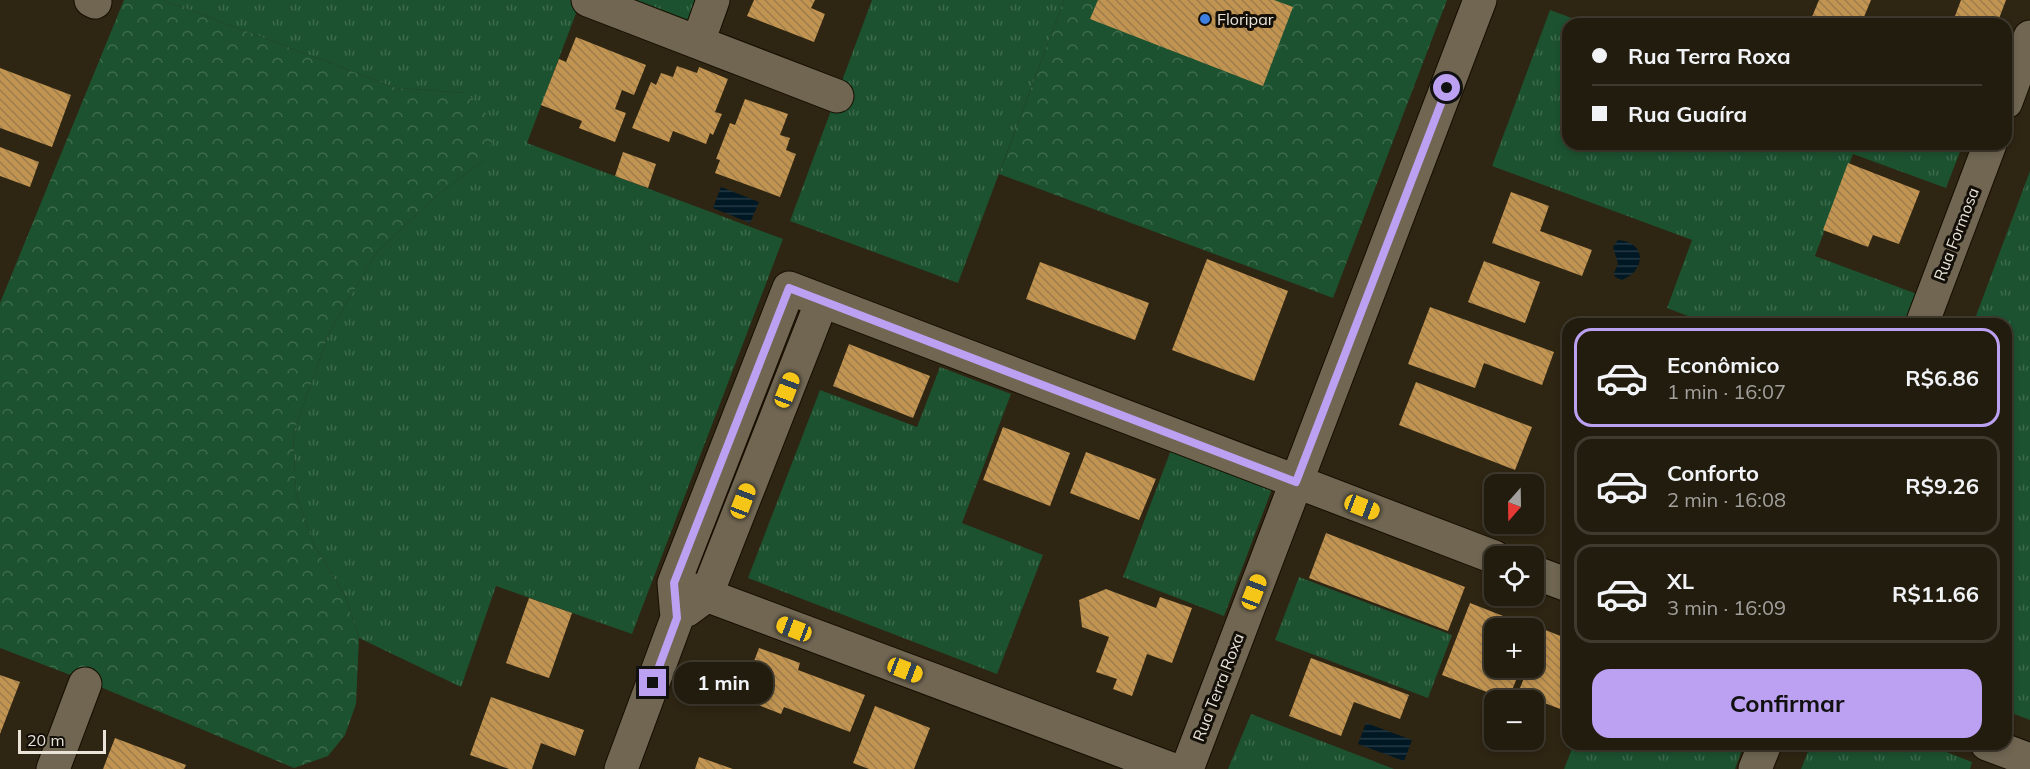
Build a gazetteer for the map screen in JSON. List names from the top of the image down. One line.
{"streets":{"street":["Rua Formosa","Rua Terra Roxa"]},"places":["Floripar"],"scale_bar":"20 m","north":"bottom","page":{"banner":["Rua Terra Roxa","Rua Guaíra"],"list":[{"name":"Econômico","note":"1 min · 16:07","value":"R$6.86"},{"name":"Conforto","note":"2 min · 16:08","value":"R$9.26"},{"name":"XL","note":"3 min · 16:09","value":"R$11.66"}],"map_buttons":["+","−"],"buttons":"Confirmar","bubble":"1 min","scale":"20 m"}}
